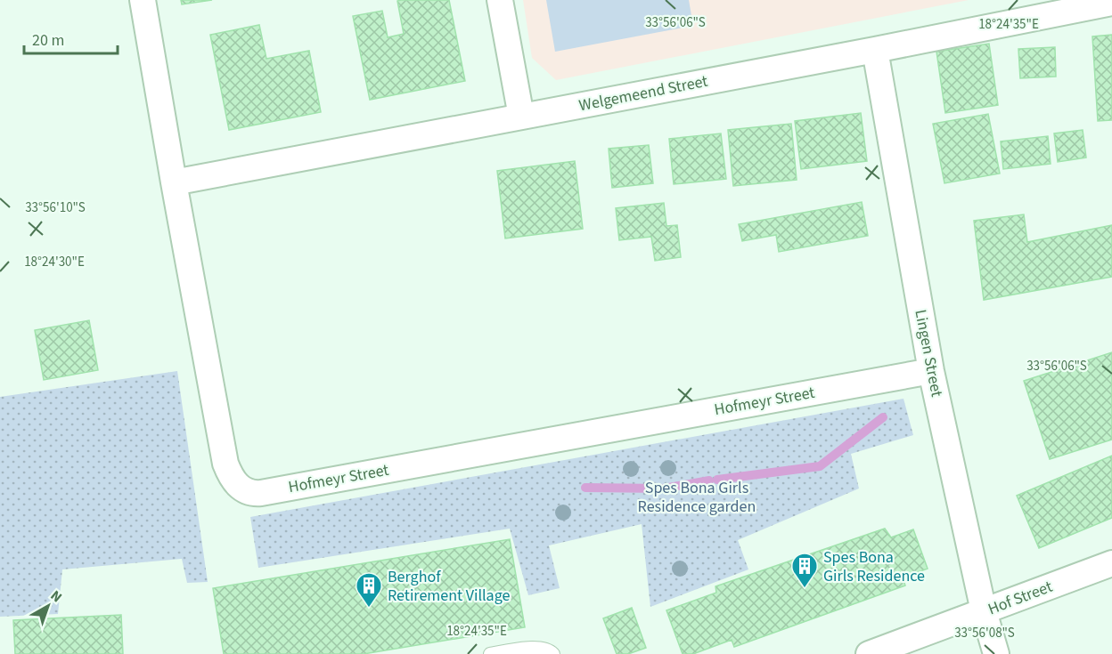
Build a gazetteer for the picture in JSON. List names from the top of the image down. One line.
{"streets":{"street":["Welgemeend Street","Lingen Street","Hofmeyr Street","Hof Street"]},"crossings":[["Welgemeend Street","Lingen Street"],["Welgemeend Street","Hofmeyr Street"],["Lingen Street","Hofmeyr Street"],["Lingen Street","Hof Street"]],"parks":["Spes Bona Girls Residence garden"],"places":{"building":["Spes Bona Girls Residence","Berghof Retirement Village"]},"scale_bar":"20 m","north":"top right","coordinates":["33°56'06\"S","18°24'35\"E","33°56'10\"S","18°24'30\"E","33°56'08\"S"]}
